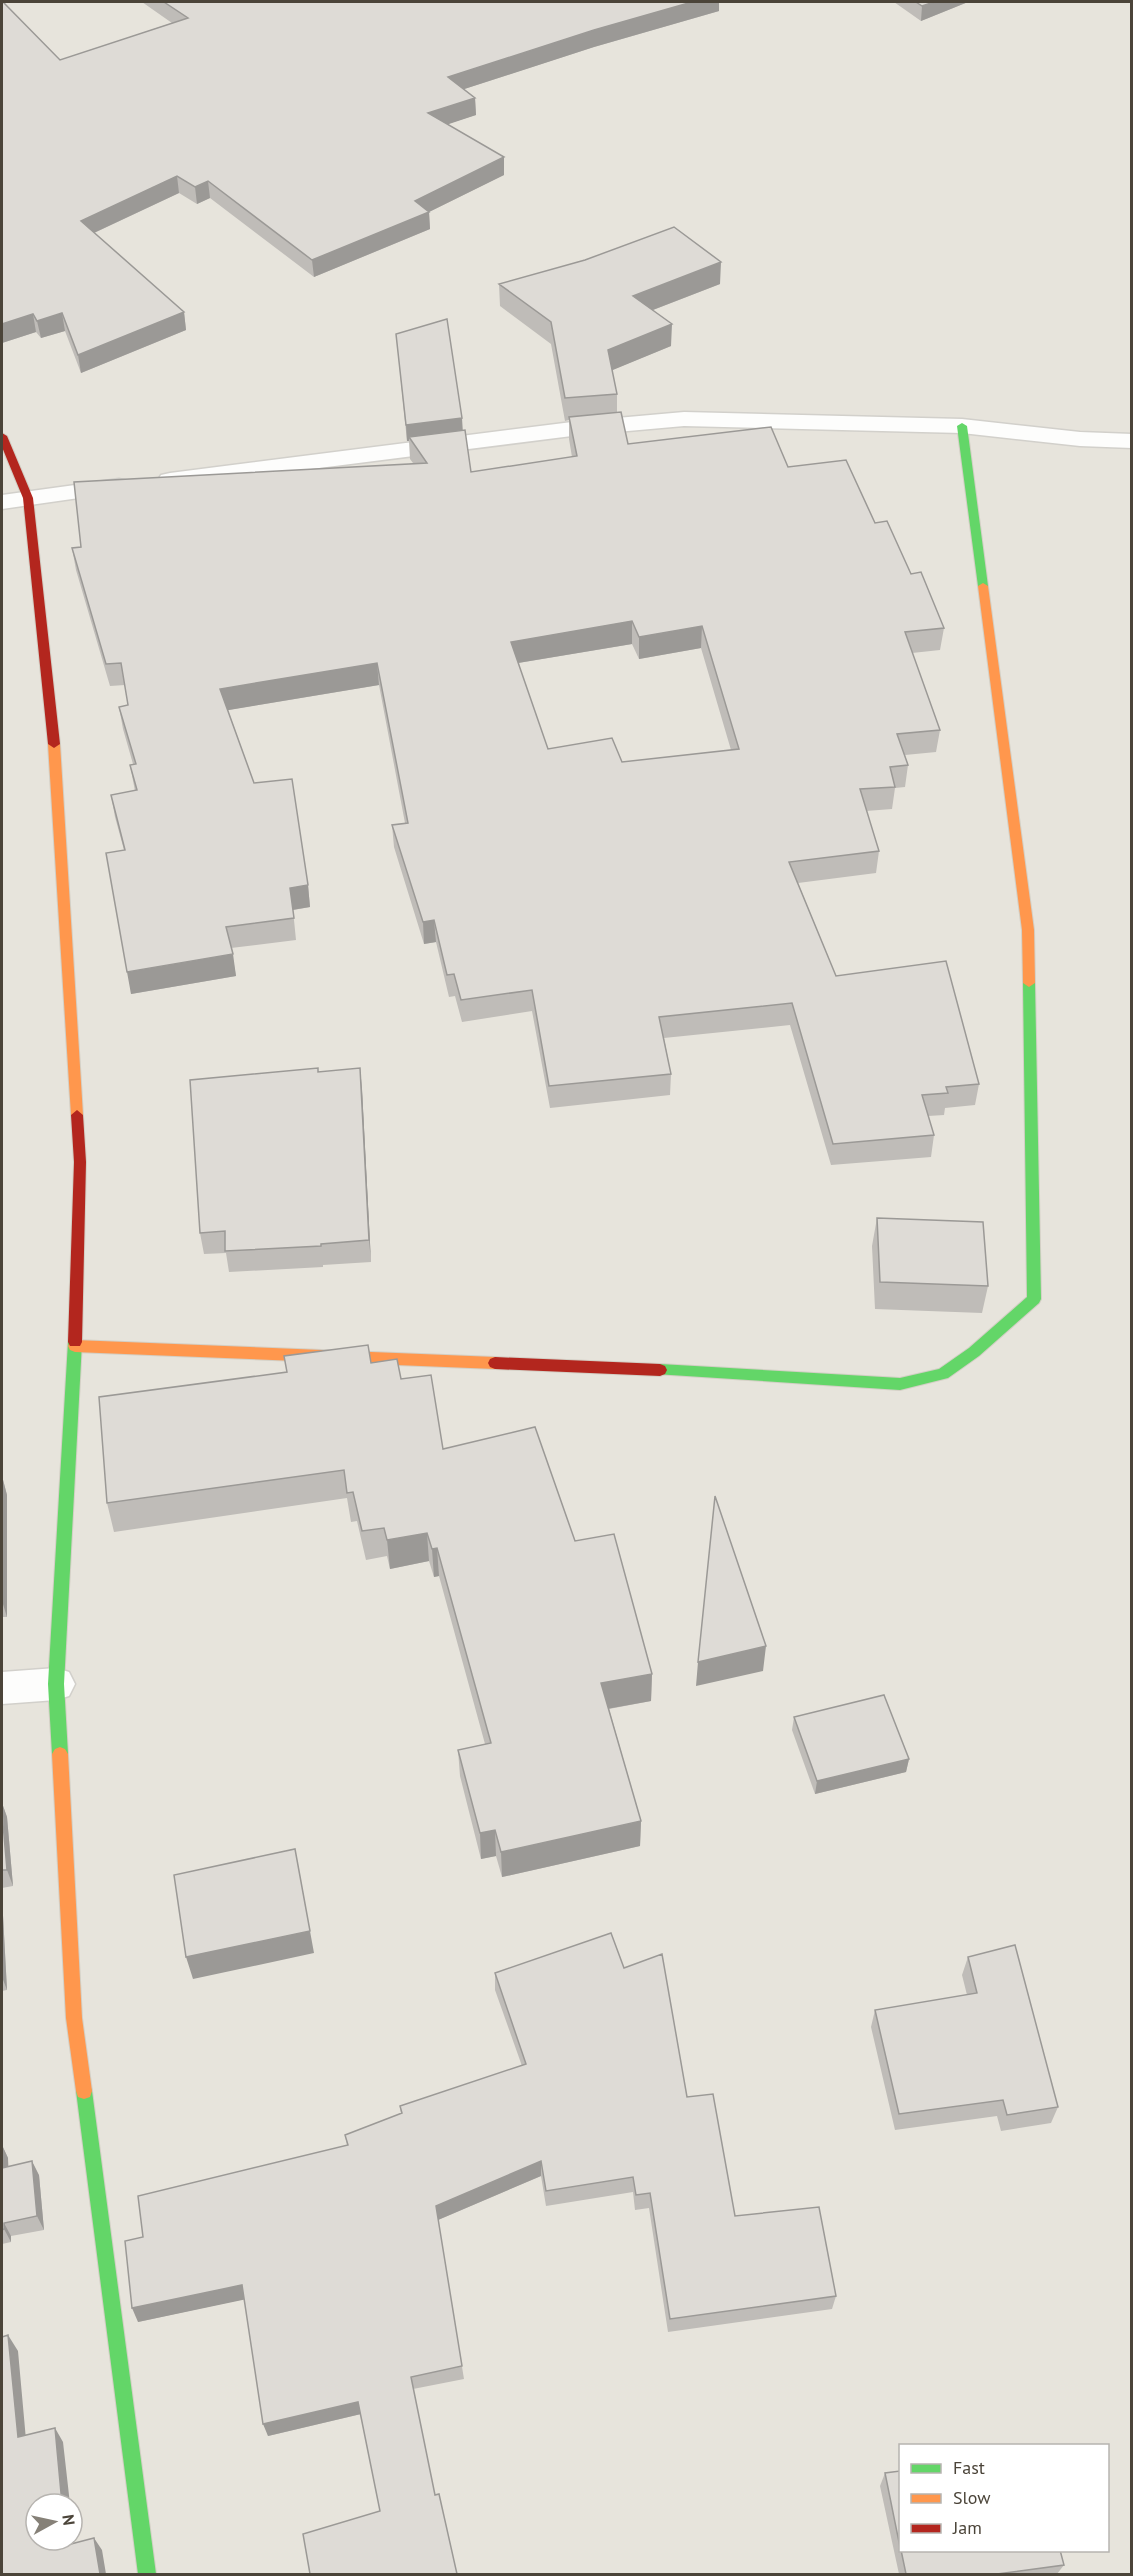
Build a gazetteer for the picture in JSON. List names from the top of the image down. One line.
{"legend":["Fast","Slow","Jam"],"north":"right"}
